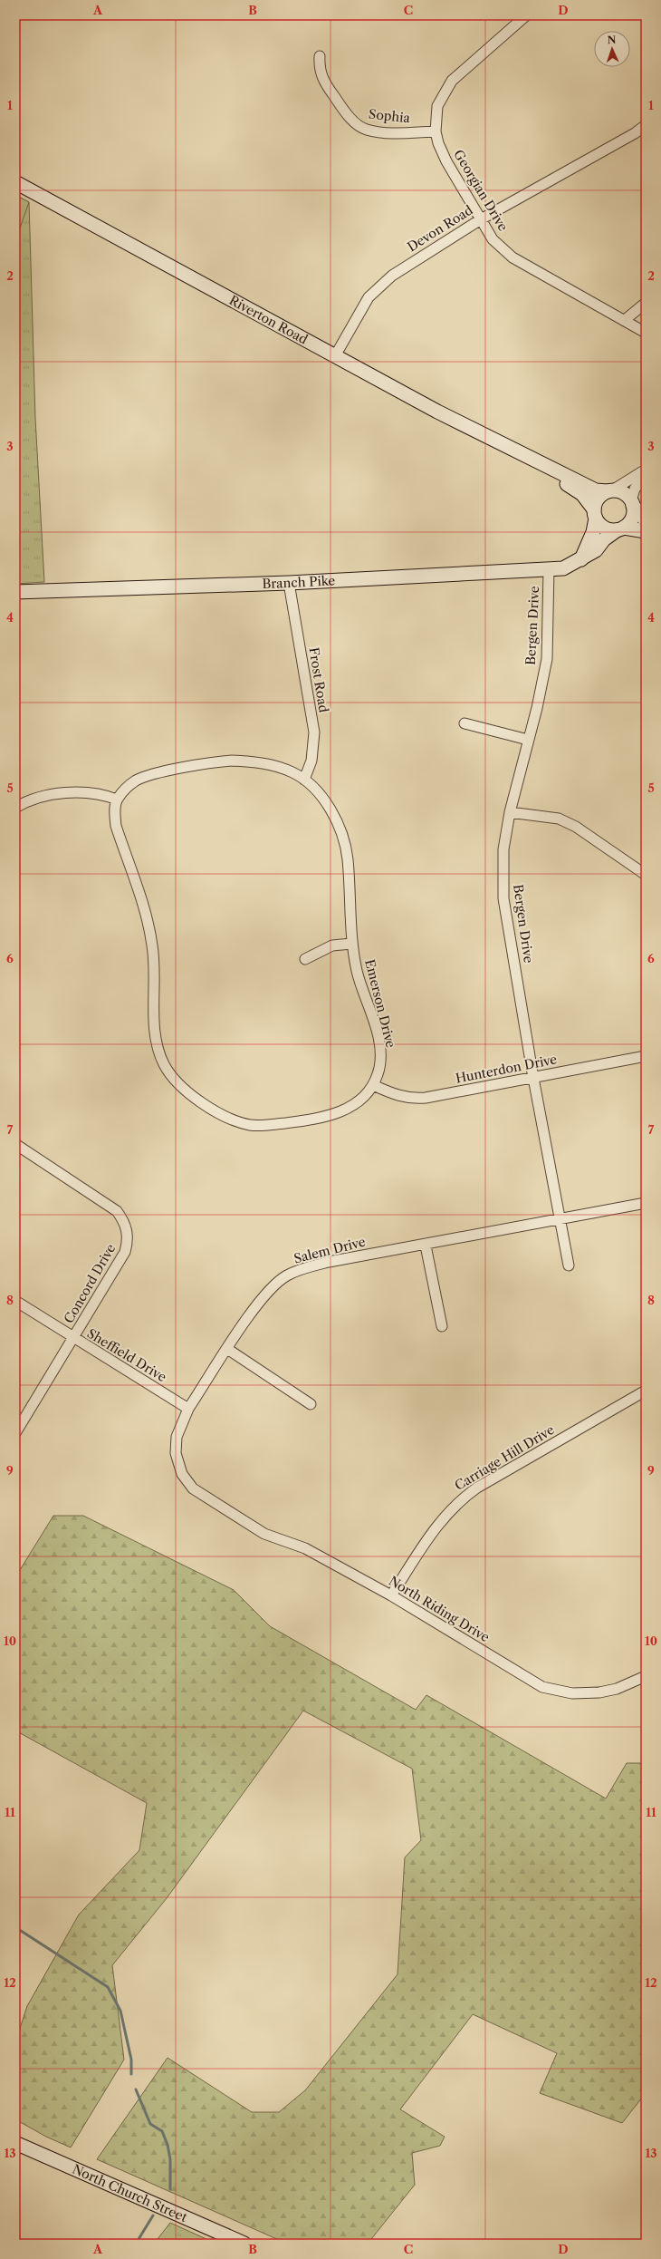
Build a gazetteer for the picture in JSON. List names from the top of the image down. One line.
{"streets":{"main road":["Riverton Road","Branch Pike","North Church Street"],"street":["Sophia","Georgian Drive","Devon Road","Bergen Drive","Frost Road","Emerson Drive","Hunterdon Drive","Salem Drive","Concord Drive","Sheffield Drive","Carriage Hill Drive","North Riding Drive"]},"crossings":[["Sophia","Georgian Drive"],["Georgian Drive","Devon Road"],["Devon Road","Riverton Road"],["Riverton Road","Branch Pike"],["Branch Pike","Bergen Drive"],["Branch Pike","Frost Road"],["Bergen Drive","Hunterdon Drive"],["Bergen Drive","Salem Drive"],["Frost Road","Emerson Drive"],["Emerson Drive","Hunterdon Drive"],["Salem Drive","Sheffield Drive"],["Salem Drive","North Riding Drive"],["Concord Drive","Sheffield Drive"],["Carriage Hill Drive","North Riding Drive"]],"north":"top","grid":{"columns":["A","B","C","D"],"rows":["1","2","3","4","5","6","7","8","9","10","11","12","13"]}}
